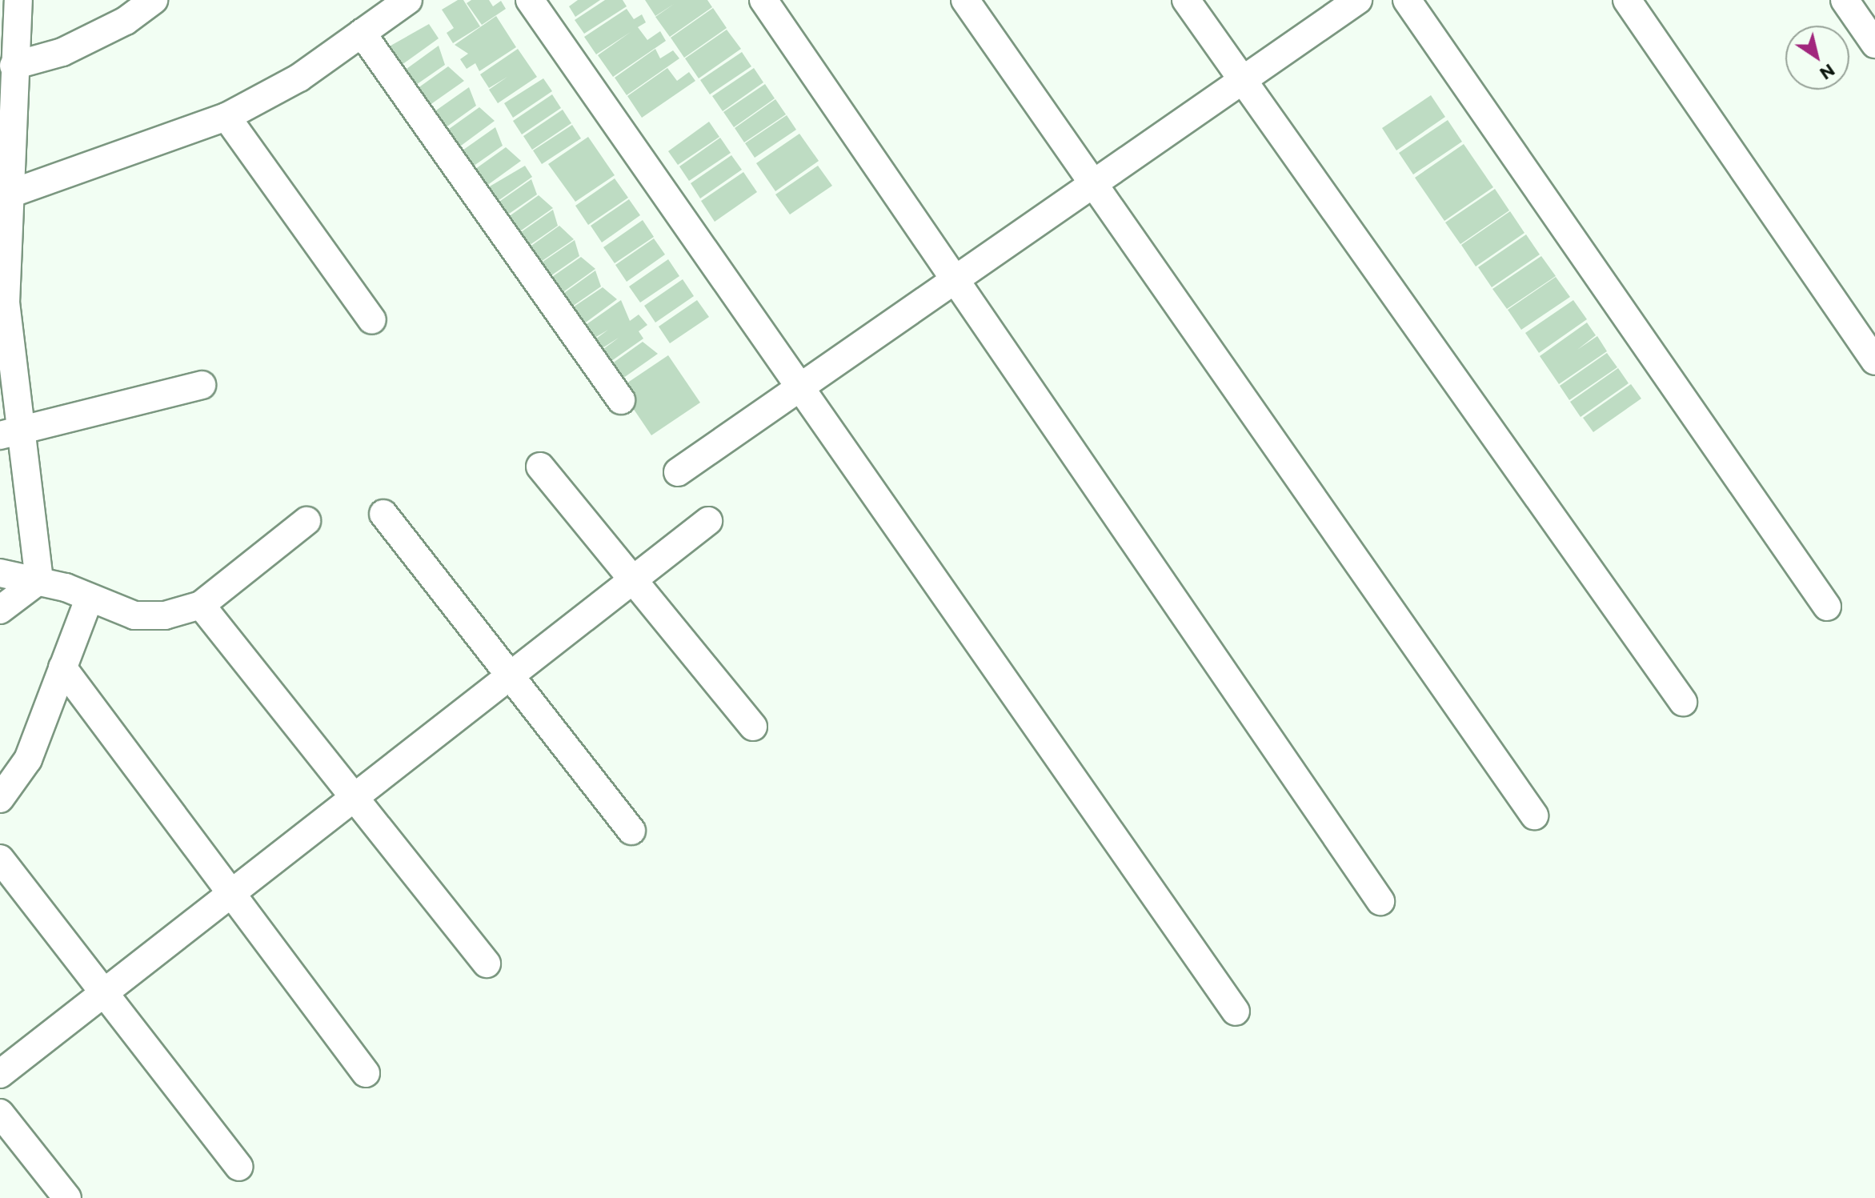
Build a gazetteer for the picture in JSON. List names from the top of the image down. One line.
{"north":"bottom right"}
